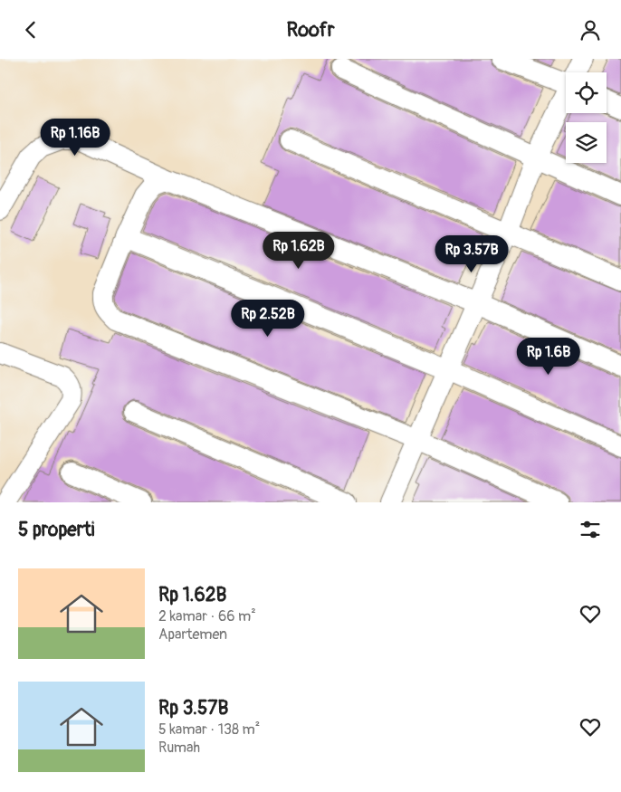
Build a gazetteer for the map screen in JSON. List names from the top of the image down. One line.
{"page":{"header":"Roofr","price":["Rp 1.16B","Rp 1.62B","Rp 3.57B","Rp 2.52B","Rp 1.6B"],"heading":"5 properti","list":[{"name":"Rp 1.62B","note":"2 kamar · 66 m² · Apartemen"},{"name":"Rp 3.57B","note":"5 kamar · 138 m² · Rumah"}]}}
